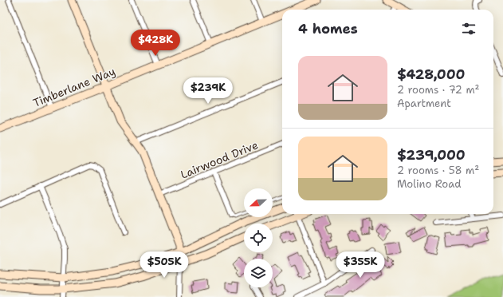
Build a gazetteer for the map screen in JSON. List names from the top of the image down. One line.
{"streets":{"street":["Timberlane Way","Lairwood Drive"]},"north":"left","page":{"heading":"4 homes","price":["$428K","$239K","$505K","$355K"],"list":[{"name":"$428,000","note":"2 rooms · 72 m² · Apartment"},{"name":"$239,000","note":"2 rooms · 58 m² · Molino Road"}]}}
